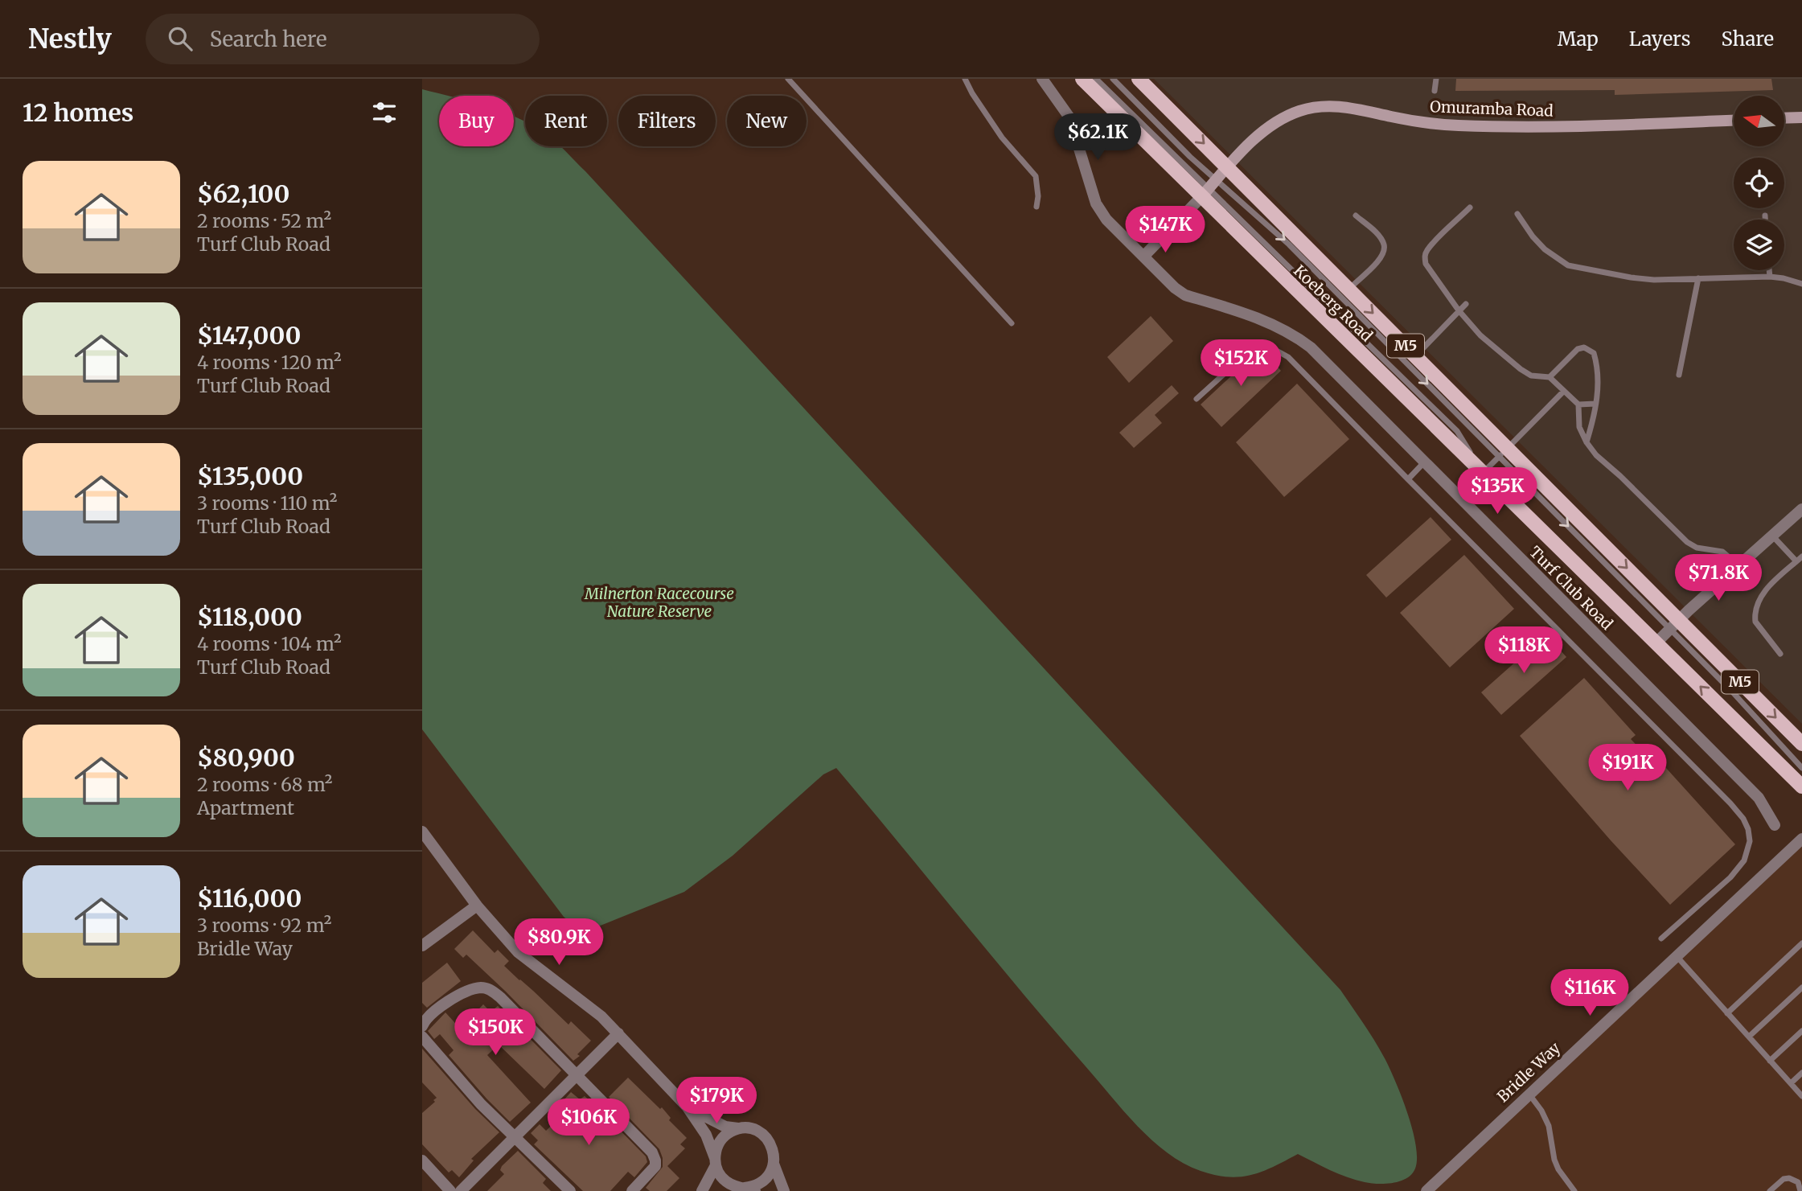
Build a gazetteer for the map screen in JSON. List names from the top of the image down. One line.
{"streets":{"main road":["Omuramba Road","Koeberg Road","M5"],"street":["Turf Club Road","Bridle Way"]},"crossings":[["Omuramba Road","Koeberg Road"]],"parks":["Milnerton Racecourse Nature Reserve"],"north":"left","page":{"header":"Nestly","search":"Search here","nav":["Map","Layers","Share"],"heading":"12 homes","chip":["Buy","Rent","Filters","New"],"price":["$62.1K","$147K","$152K","$135K","$71.8K","$118K","$191K","$80.9K","$116K","$150K","$179K","$106K"],"list":[{"name":"$62,100","note":"2 rooms · 52 m² · Turf Club Road"},{"name":"$147,000","note":"4 rooms · 120 m² · Turf Club Road"},{"name":"$135,000","note":"3 rooms · 110 m² · Turf Club Road"},{"name":"$118,000","note":"4 rooms · 104 m² · Turf Club Road"},{"name":"$80,900","note":"2 rooms · 68 m² · Apartment"},{"name":"$116,000","note":"3 rooms · 92 m² · Bridle Way"}]}}
